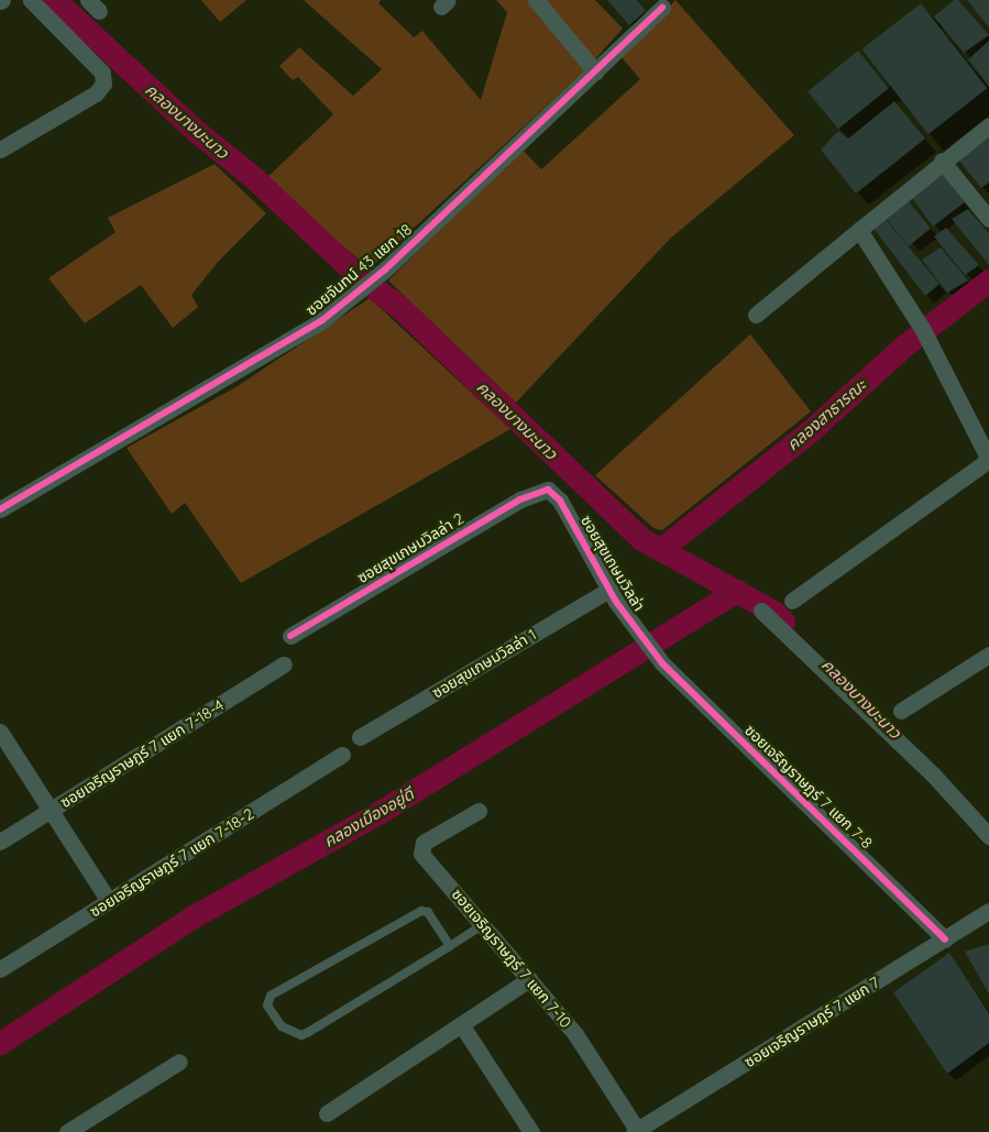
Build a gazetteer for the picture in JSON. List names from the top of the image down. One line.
{"streets":{"street":["ซอยจันทน์ 43 แยก 18","ซอยสุขเกษมวิลล่า 2","ซอยสุขเกษมวิลล่า","ซอยสุขเกษมวิลล่า 1","ซอยเจริญราษฎร์ 7 แยก 7-18-4","ซอยเจริญราษฎร์ 7 แยก 7-8","ซอยเจริญราษฎร์ 7 แยก 7-18-2","ซอยเจริญราษฎร์ 7 แยก 7-10","ซอยเจริญราษฎร์ 7 แยก 7"]},"crossings":[["ซอยสุขเกษมวิลล่า 2","ซอยสุขเกษมวิลล่า"],["ซอยสุขเกษมวิลล่า","ซอยสุขเกษมวิลล่า 1"],["ซอยสุขเกษมวิลล่า","ซอยเจริญราษฎร์ 7 แยก 7-8"],["ซอยเจริญราษฎร์ 7 แยก 7-8","ซอยเจริญราษฎร์ 7 แยก 7"],["ซอยเจริญราษฎร์ 7 แยก 7-10","ซอยเจริญราษฎร์ 7 แยก 7"]],"water":["คลองบางมะนาว","คลองสาธารณะ","คลองเมืองอยู่ดี"]}
